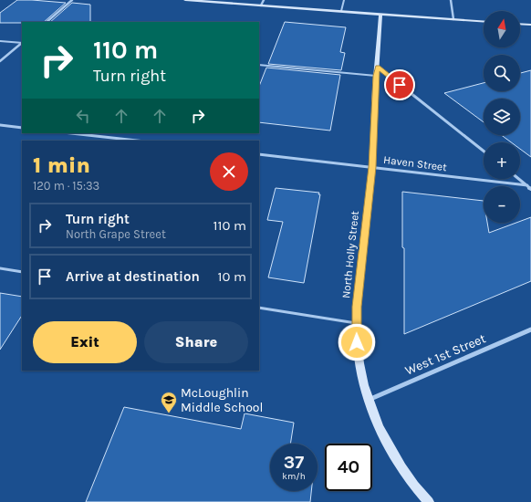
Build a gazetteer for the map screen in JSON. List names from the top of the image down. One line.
{"streets":{"street":["Haven Street","North Holly Street","West 1st Street"]},"crossings":[["Haven Street","North Holly Street"],["North Holly Street","West 1st Street"]],"places":{"school or university":["McLoughlin Middle School"]},"north":"top","page":{"map_buttons":["+","−"],"turn":["110 m","Turn right"],"heading":["1 min","120 m · 15:33"],"list":[{"name":"Turn right","note":"North Grape Street","value":"110 m"},{"name":"Arrive at destination","value":"10 m"}],"buttons":["Exit","Share"],"speed":"37 km/h","limit":"40"}}
